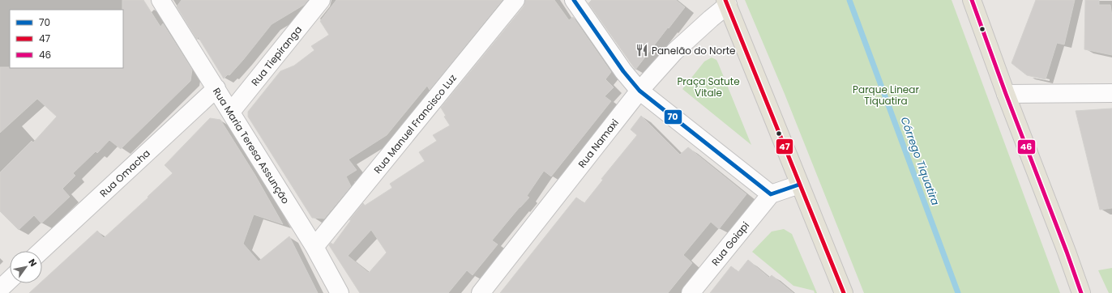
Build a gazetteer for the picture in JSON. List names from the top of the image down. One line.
{"streets":{"street":["Rua Tiepiranga","Rua Manuel Francisco Luz","Rua Namaxi","Rua Maria Teresa Assunção","Rua Omacha","Rua Goiapi"]},"crossings":[["Rua Tiepiranga","Rua Maria Teresa Assunção"],["Rua Manuel Francisco Luz","Rua Maria Teresa Assunção"],["Rua Maria Teresa Assunção","Rua Omacha"]],"water":["Córrego Tiquatira"],"parks":["Praça Satute Vitale","Parque Linear Tiquatira"],"places":{"restaurant":["Panelão do Norte"]},"lines":["transit line 70","transit line 47","transit line 46"],"legend":["70","47","46"],"north":"top right"}
